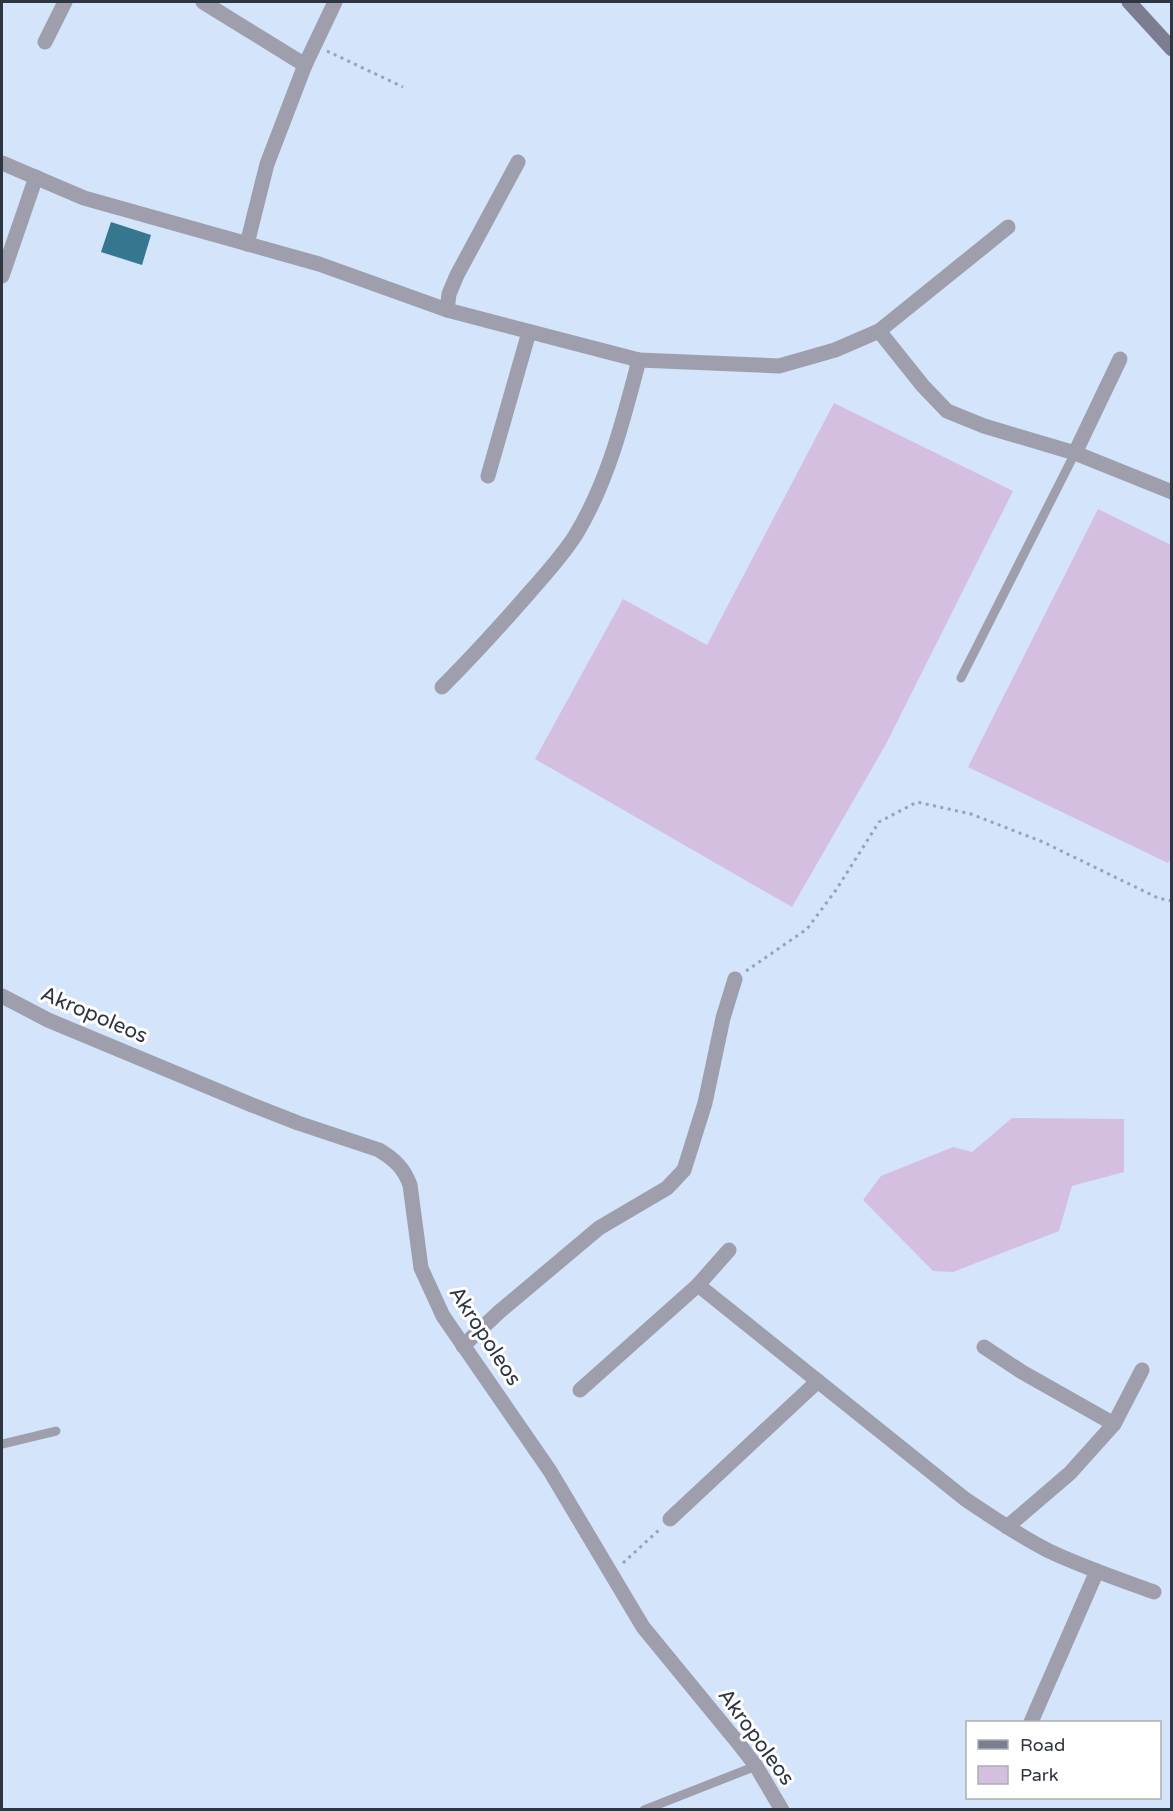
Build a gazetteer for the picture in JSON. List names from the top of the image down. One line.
{"streets":{"street":["Akropoleos"]},"legend":["Road","Park"]}
